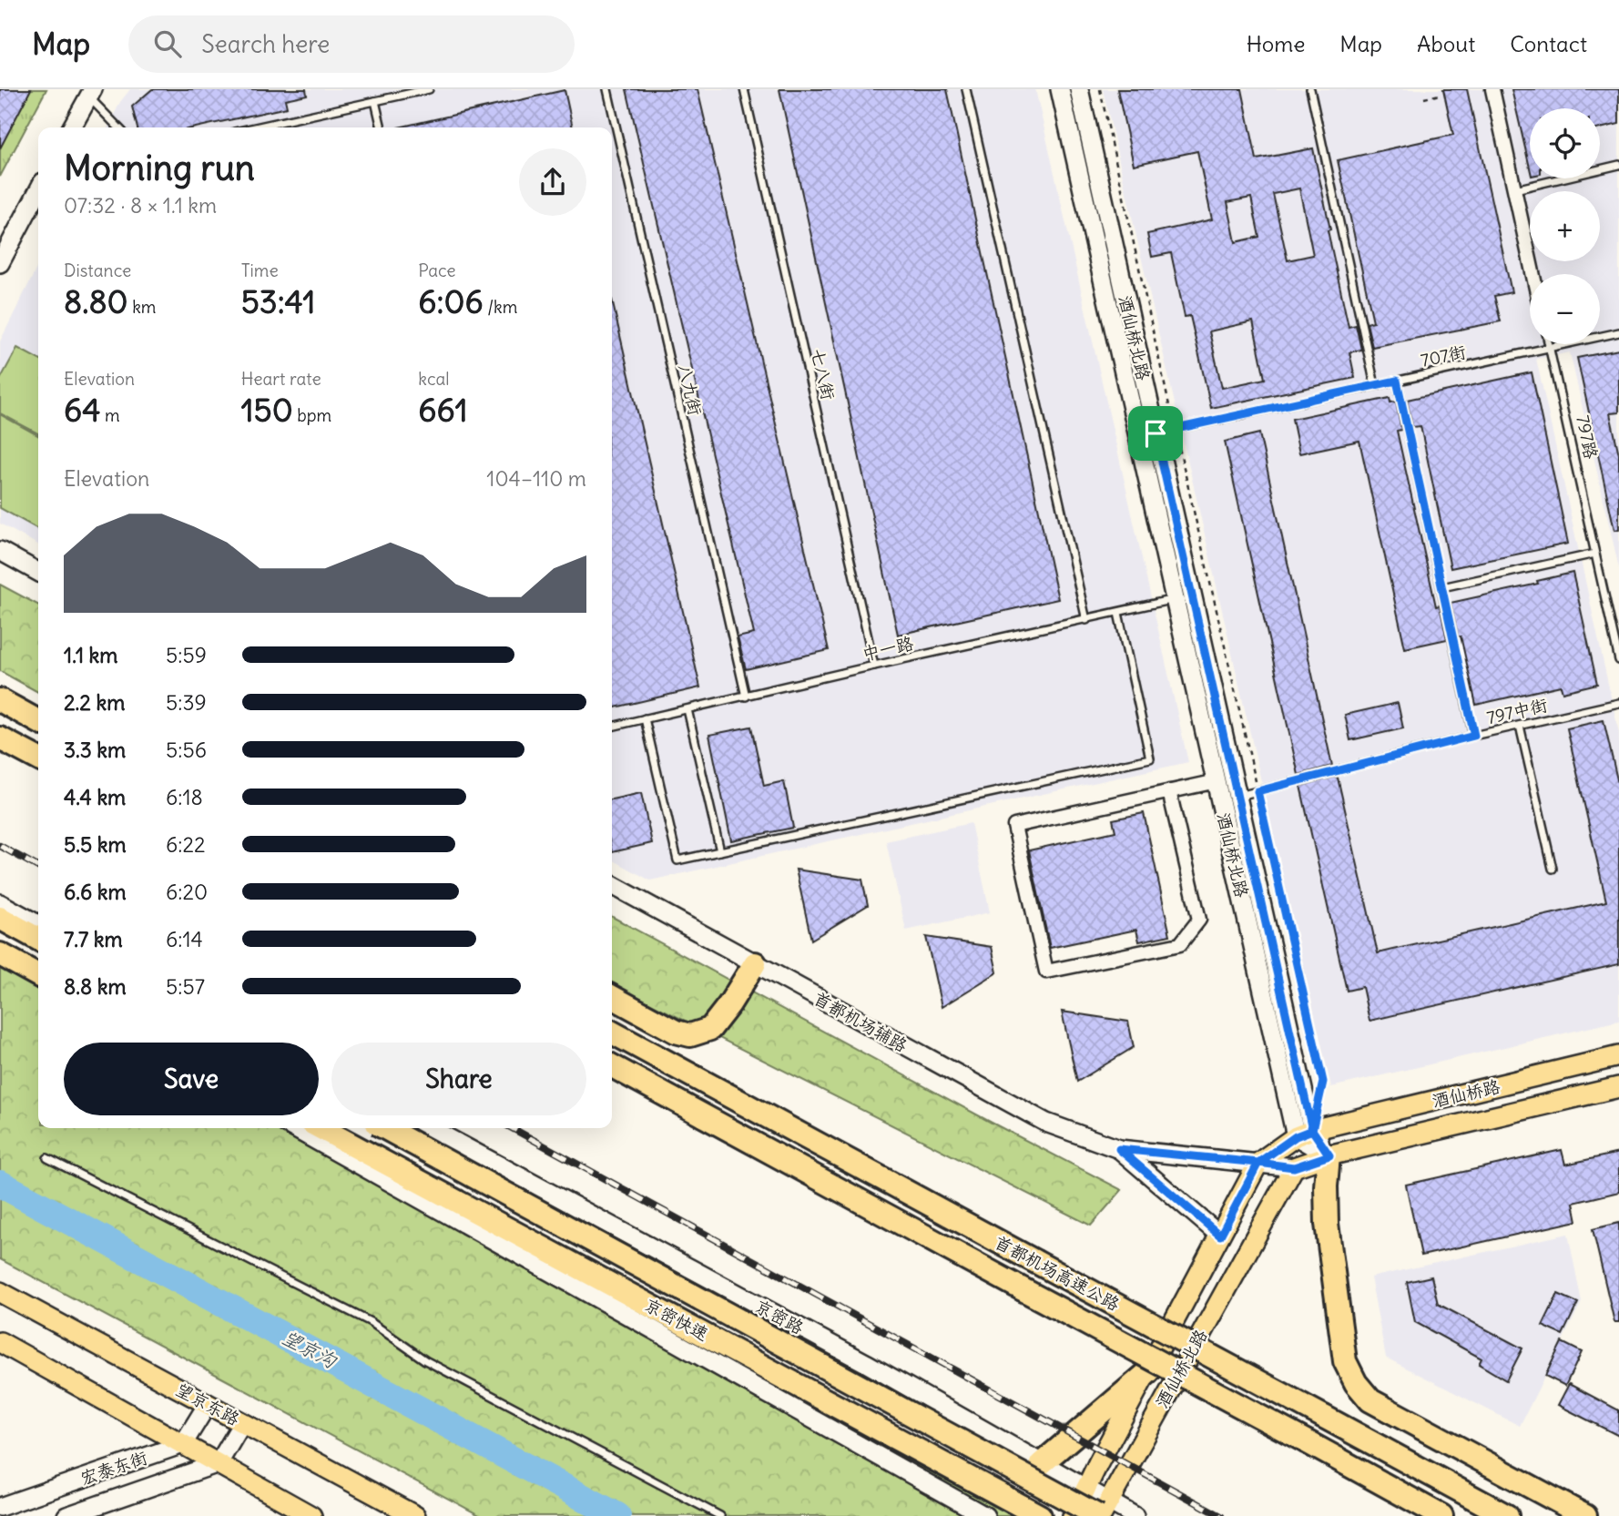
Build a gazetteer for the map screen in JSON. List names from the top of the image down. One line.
{"streets":{"highway":["首都机场高速公路","京密快速"],"main road":["酒仙桥北路","首都机场辅路","酒仙桥路","京密路","望京东路","宏泰东街"],"lane":["707街","七八街","八九街","797路","中一路","797中街"]},"crossings":[["酒仙桥北路","707街"],["酒仙桥北路","中一路"],["酒仙桥北路","797中街"],["酒仙桥北路","酒仙桥路"],["酒仙桥北路","京密路"],["酒仙桥北路","京密快速"],["707街","797路"],["七八街","中一路"],["八九街","中一路"],["京密路","京密快速"]],"water":["望京沟"],"page":{"header":"Map","search":"Search here","nav":["Home","Map","About","Contact"],"map_buttons":["+","−"],"heading":["Morning run","07:32 · 8 × 1.1 km"],"stats":[["Distance","8.80 km"],["Time","53:41"],["Pace","6:06 /km"],["Elevation","64 m"],["Heart rate","150 bpm"],["kcal","661"]],"chart":["Elevation","104–110 m"],"list":[{"name":"1.1 km","note":"5:59"},{"name":"2.2 km","note":"5:39"},{"name":"3.3 km","note":"5:56"},{"name":"4.4 km","note":"6:18"},{"name":"5.5 km","note":"6:22"},{"name":"6.6 km","note":"6:20"},{"name":"7.7 km","note":"6:14"},{"name":"8.8 km","note":"5:57"}],"buttons":["Save","Share"]}}
